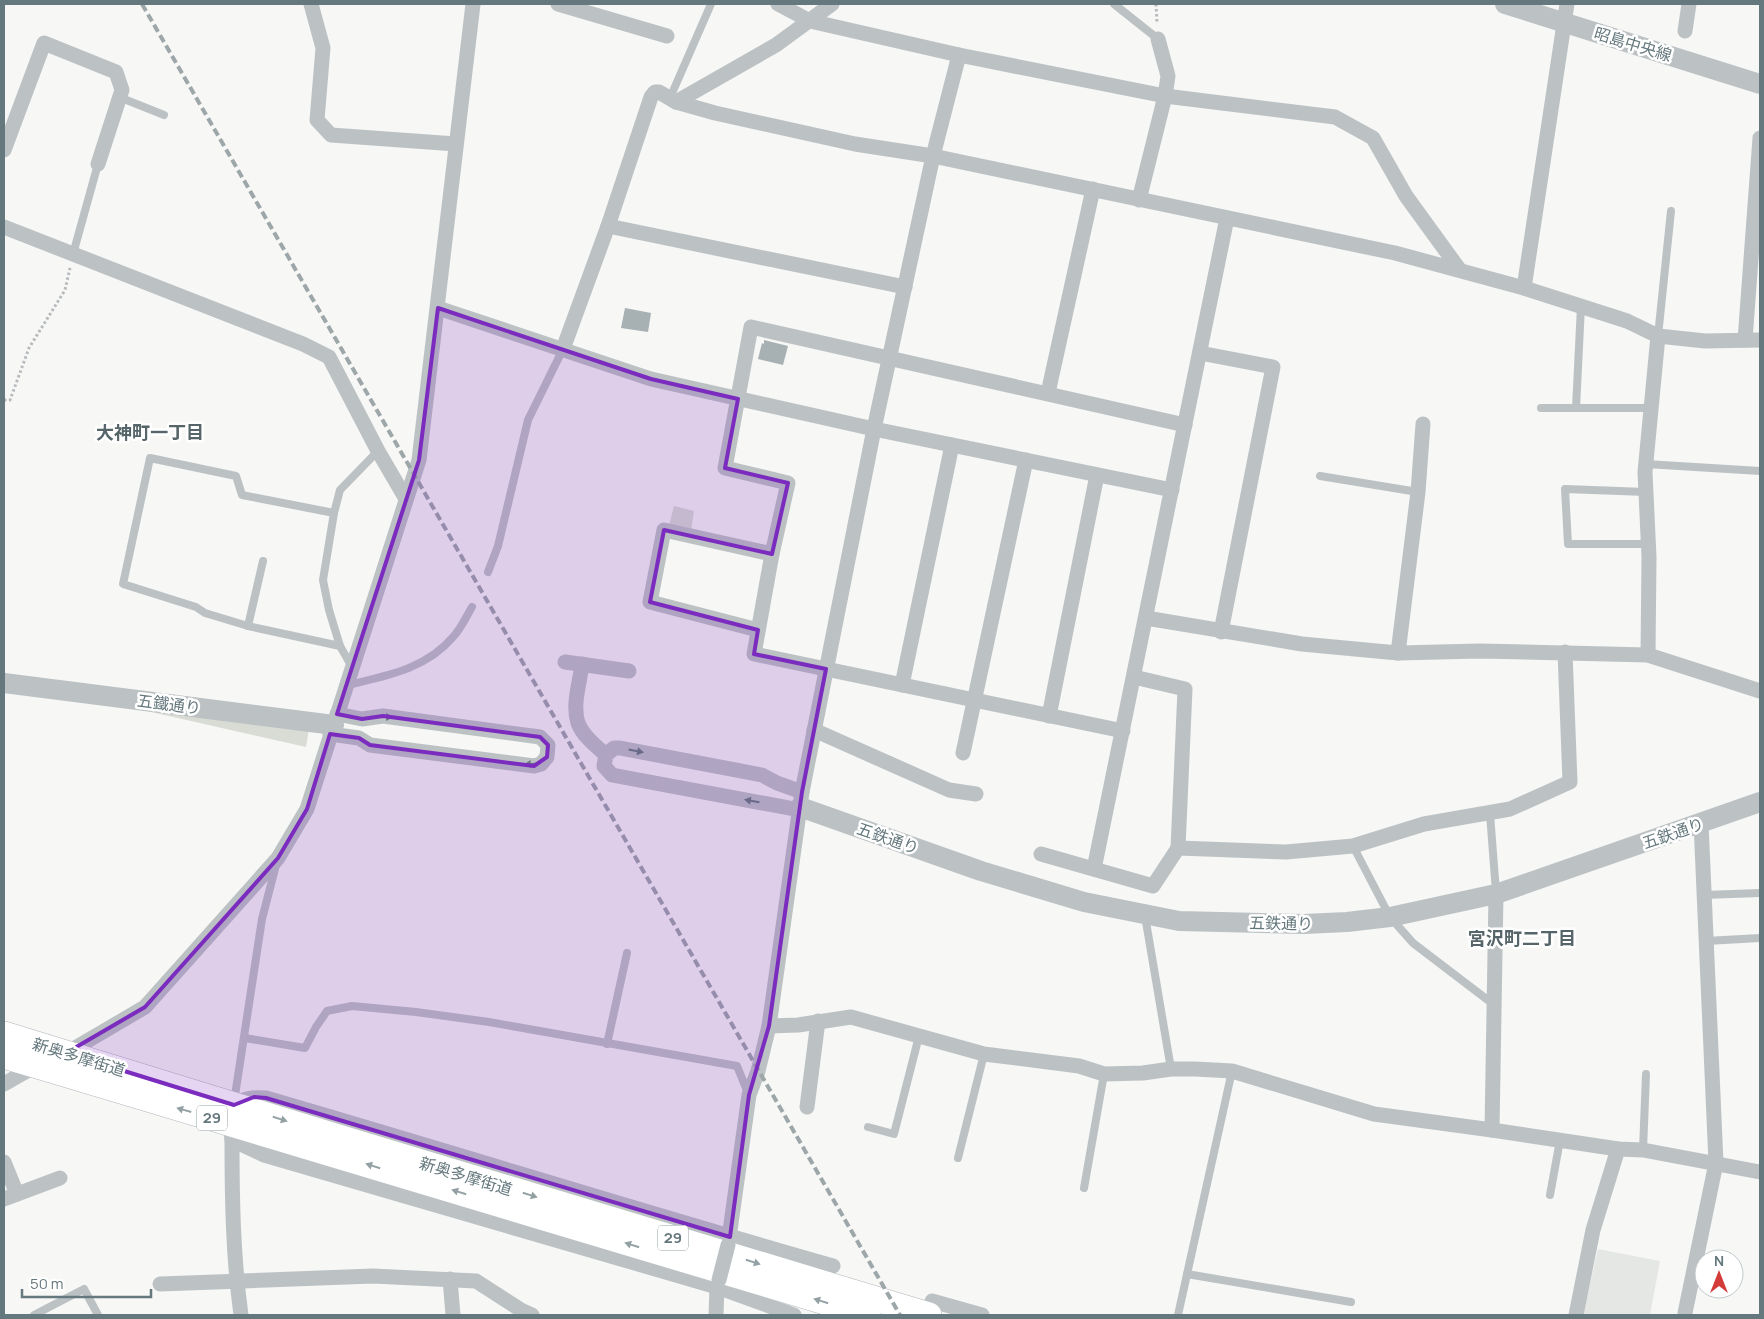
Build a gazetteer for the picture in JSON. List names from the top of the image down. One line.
{"streets":{"main road":["新奥多摩街道","29"],"street":["昭島中央線","五鐵通り","五鉄通り"]},"districts":["大神町一丁目","宮沢町二丁目"],"scale_bar":"50 m","north":"top"}
